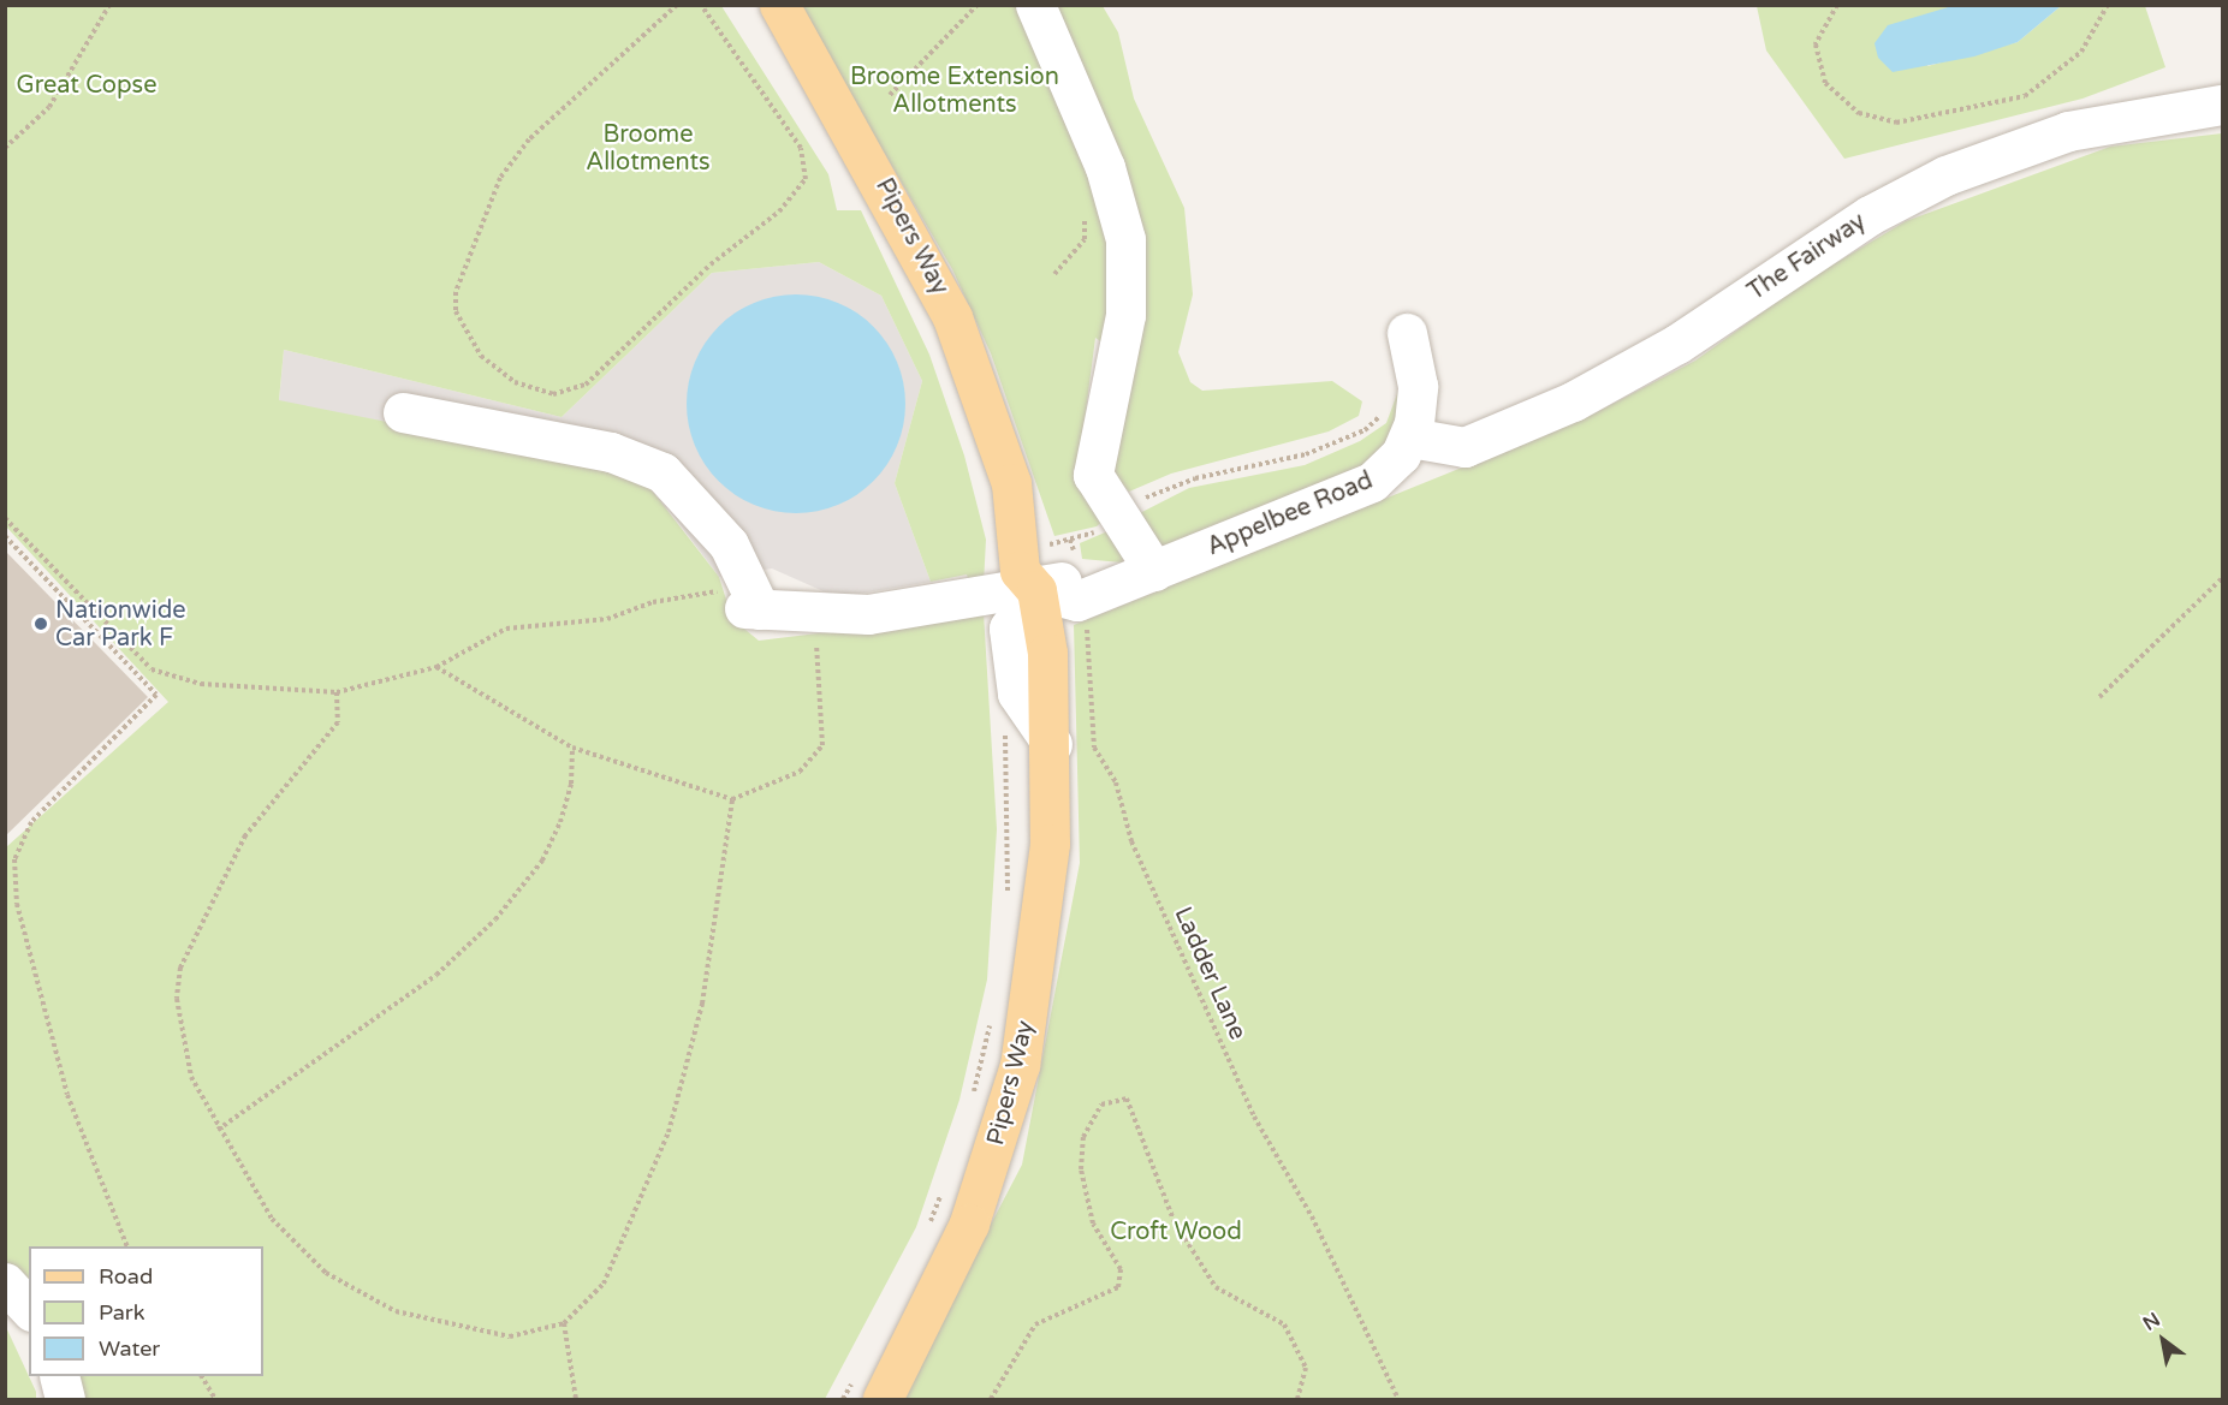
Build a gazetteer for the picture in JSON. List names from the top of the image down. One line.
{"streets":{"main road":["Pipers Way"],"street":["The Fairway","Appelbee Road"],"path":["Ladder Lane"]},"crossings":[["Pipers Way","Appelbee Road"],["Pipers Way","Ladder Lane"],["The Fairway","Appelbee Road"],["Appelbee Road","Ladder Lane"]],"parks":["Broome Extension Allotments","Great Copse","Broome Allotments","Croft Wood"],"places":["Nationwide Car Park F"],"legend":["Road","Park","Water"],"north":"top left"}
